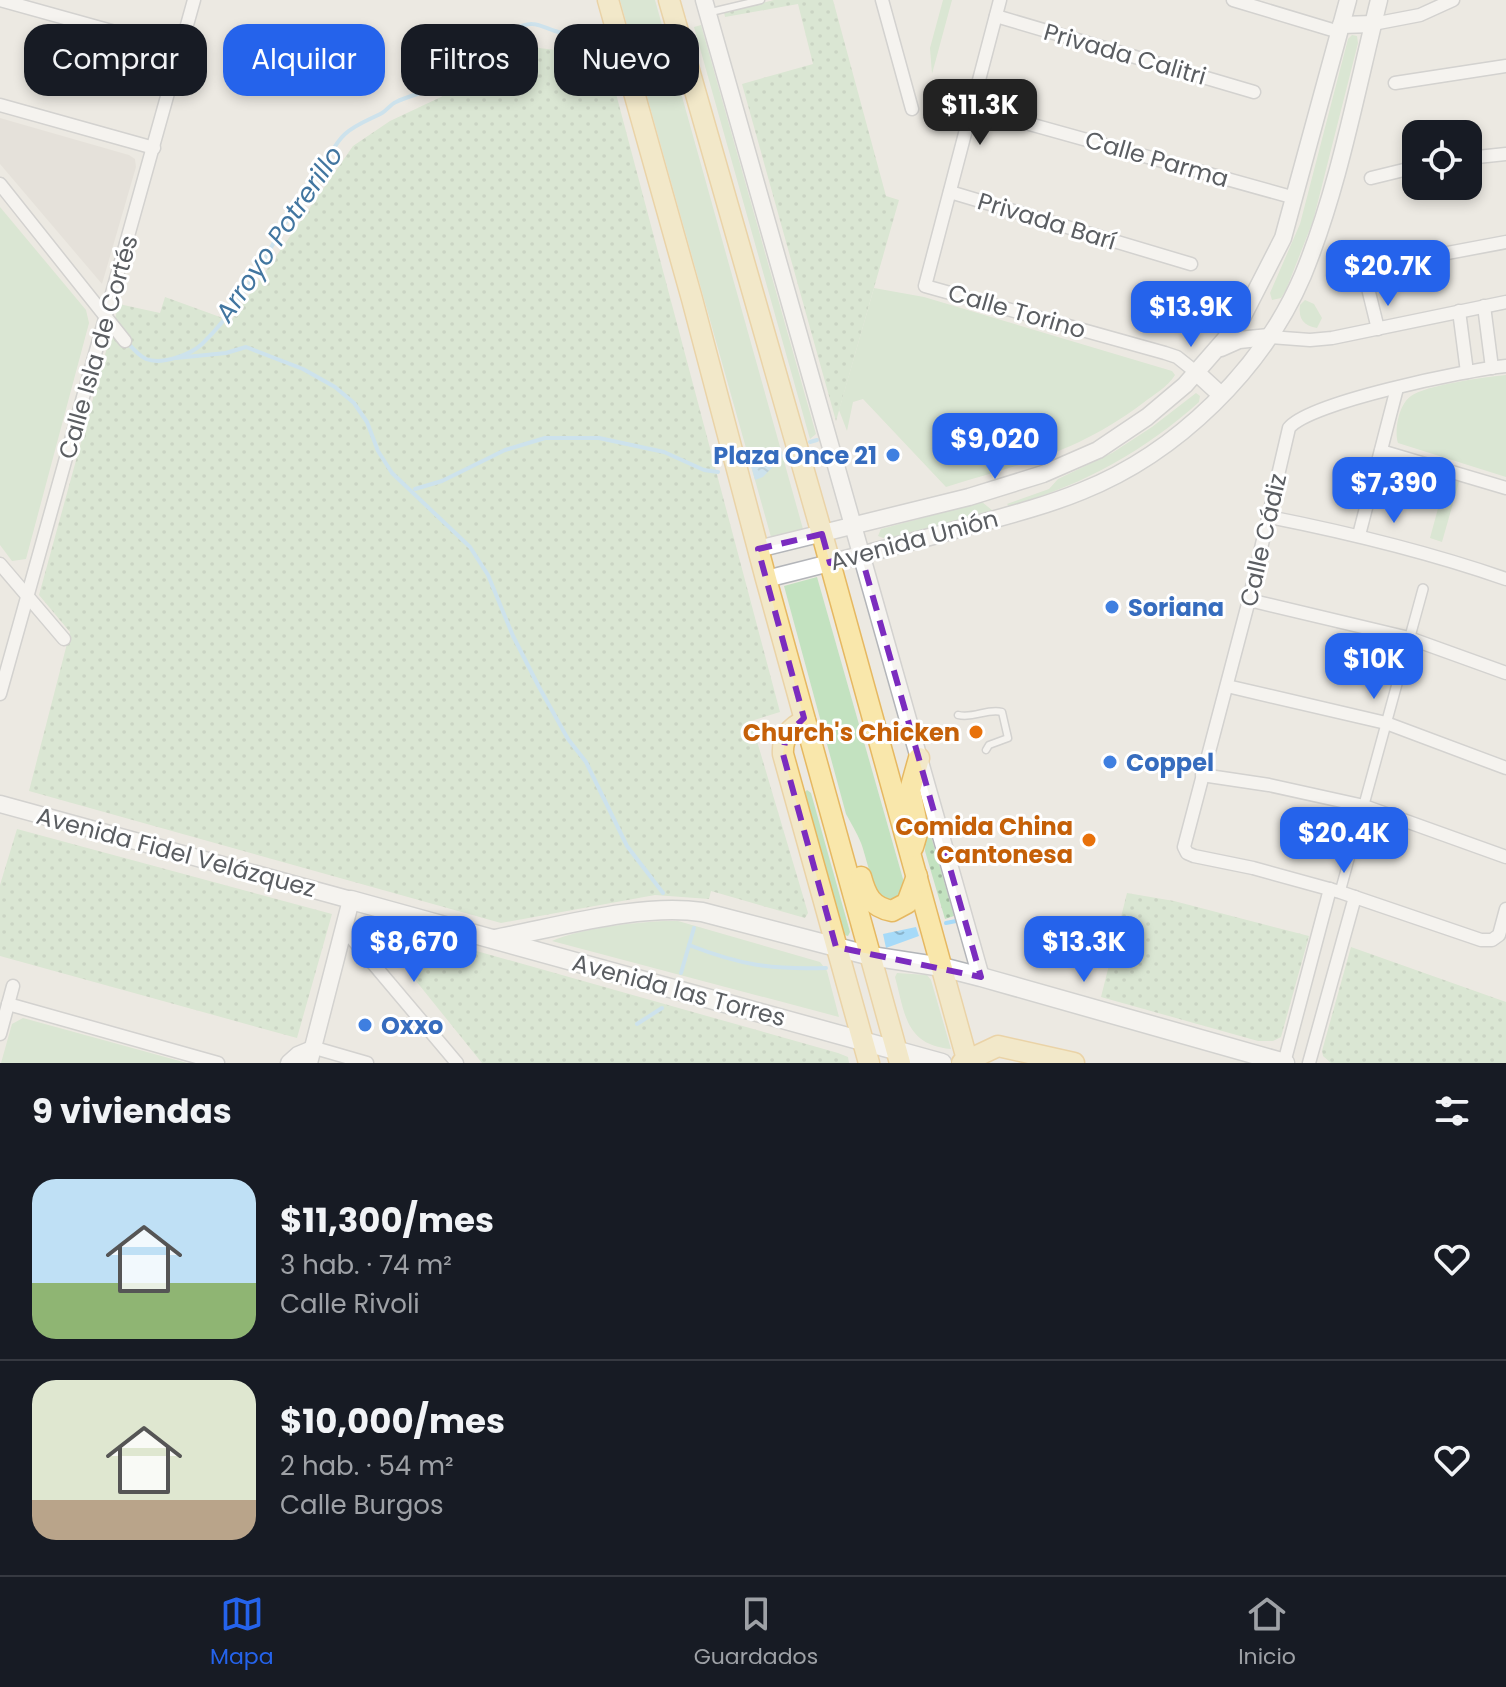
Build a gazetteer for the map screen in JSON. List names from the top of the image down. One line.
{"streets":{"main road":["Avenida las Torres"],"street":["Privada Calitri","Calle Parma","Privada Barí","Calle Torino","Calle Isla de Cortés","Avenida Unión","Calle Cádiz","Avenida Fidel Velázquez"]},"crossings":[["Calle Parma","Avenida Unión"],["Privada Barí","Calle Torino"],["Calle Torino","Avenida Unión"],["Avenida Fidel Velázquez","Avenida las Torres"]],"water":["Arroyo Potrerillo"],"places":["Plaza Once 21","Soriana","Church's Chicken","Coppel","Comida China Cantonesa","Oxxo"],"page":{"chip":["Comprar","Alquilar","Filtros","Nuevo"],"price":["$11.3K","$20.7K","$13.9K","$9,020","$7,390","$10K","$20.4K","$8,670","$13.3K"],"heading":"9 viviendas","list":[{"name":"$11,300/mes","note":"3 hab. · 74 m² · Calle Rivoli"},{"name":"$10,000/mes","note":"2 hab. · 54 m² · Calle Burgos"}],"tabs":["Mapa","Guardados","Inicio"]}}
